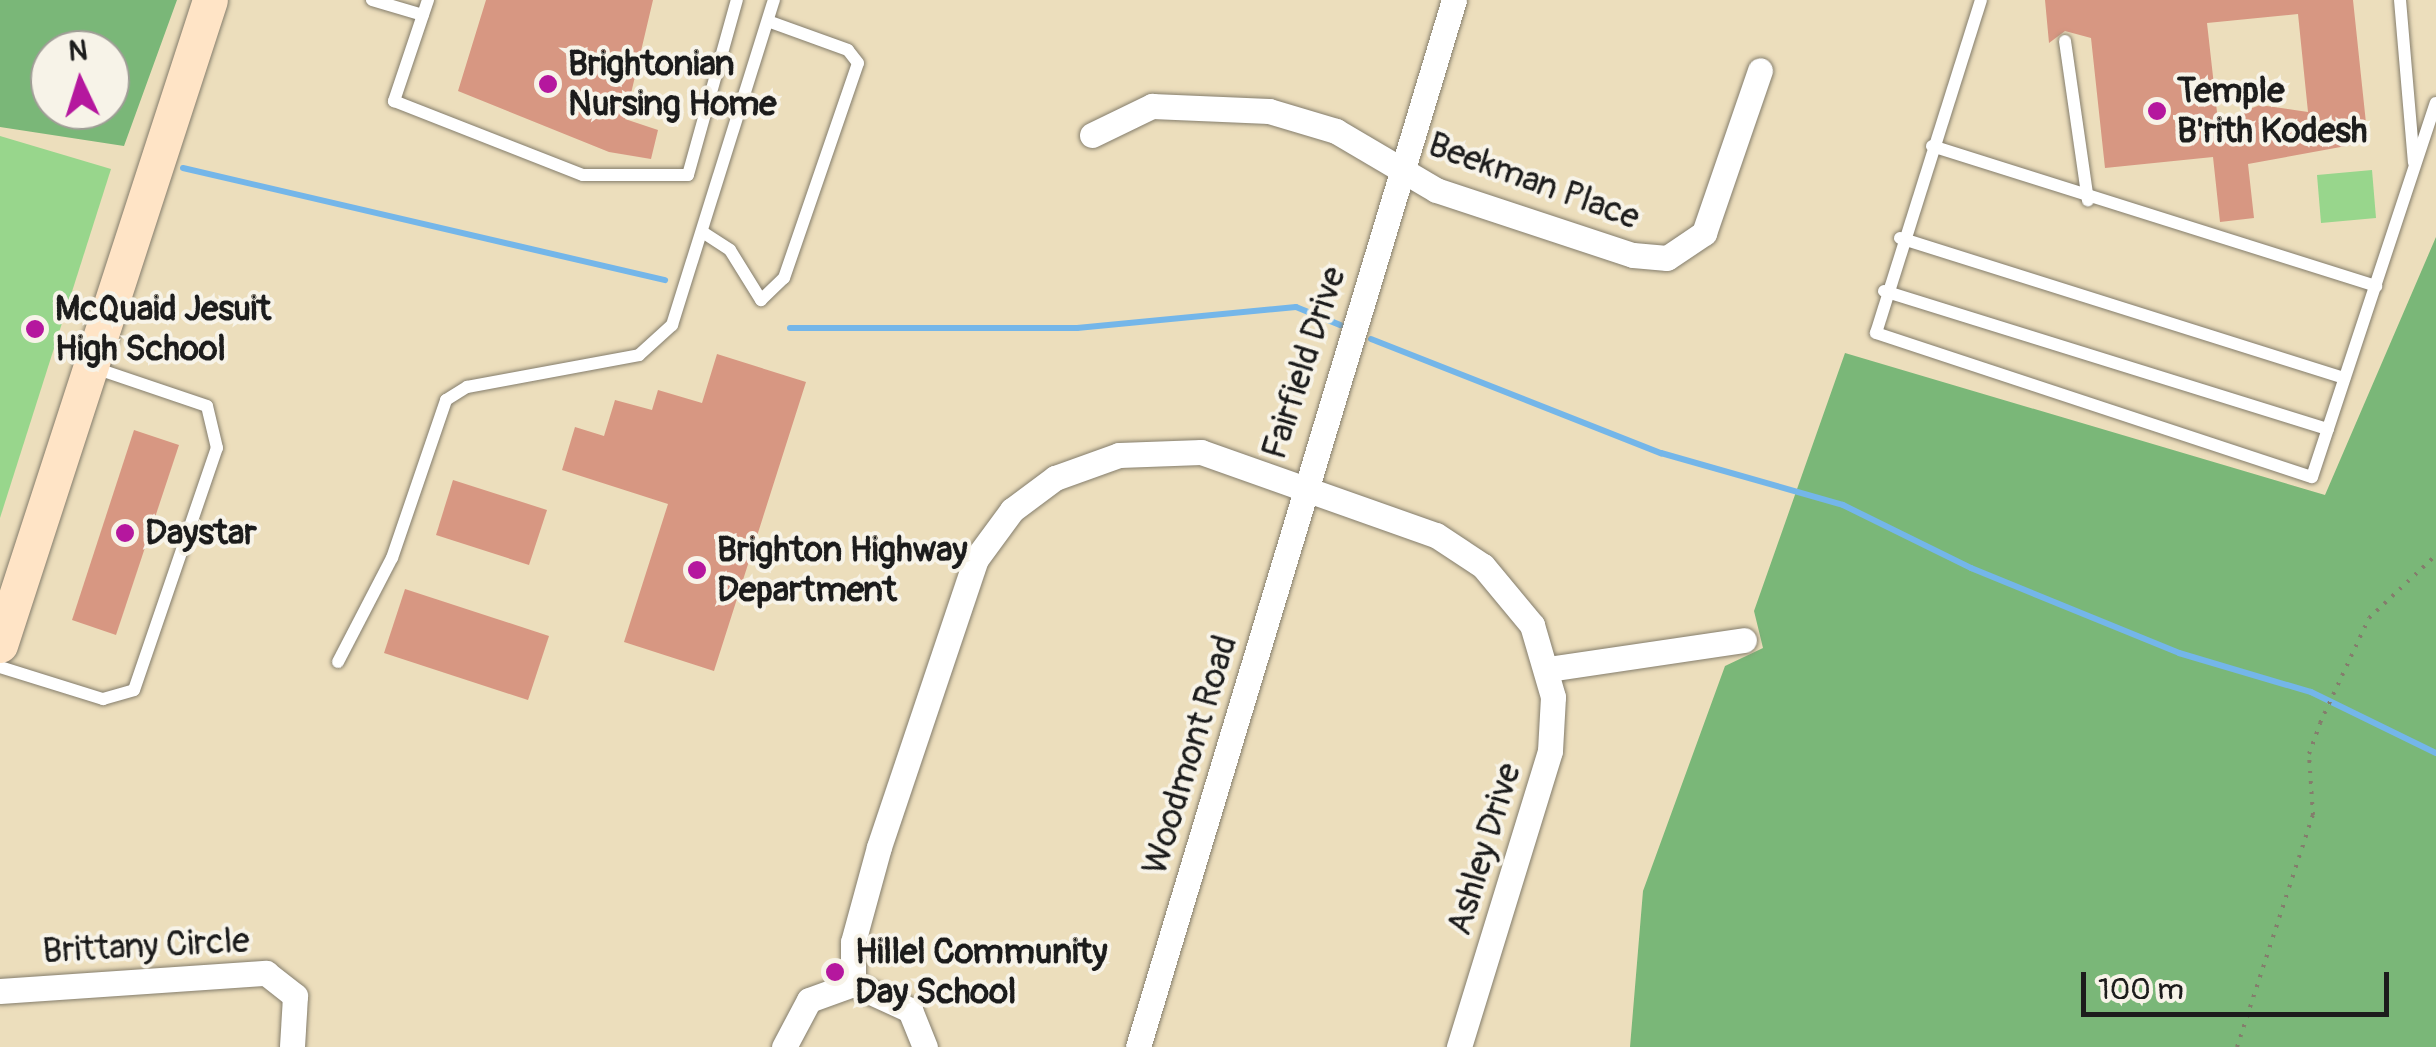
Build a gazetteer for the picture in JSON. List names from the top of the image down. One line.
{"streets":{"street":["Beekman Place","Fairfield Drive","Woodmont Road","Ashley Drive","Brittany Circle"]},"crossings":[["Beekman Place","Fairfield Drive"],["Fairfield Drive","Woodmont Road"],["Fairfield Drive","Ashley Drive"],["Woodmont Road","Ashley Drive"]],"places":["Brightonian Nursing Home","Temple B'rith Kodesh","McQuaid Jesuit High School","Daystar","Brighton Highway Department","Hillel Community Day School"],"scale_bar":"100 m","north":"top"}
